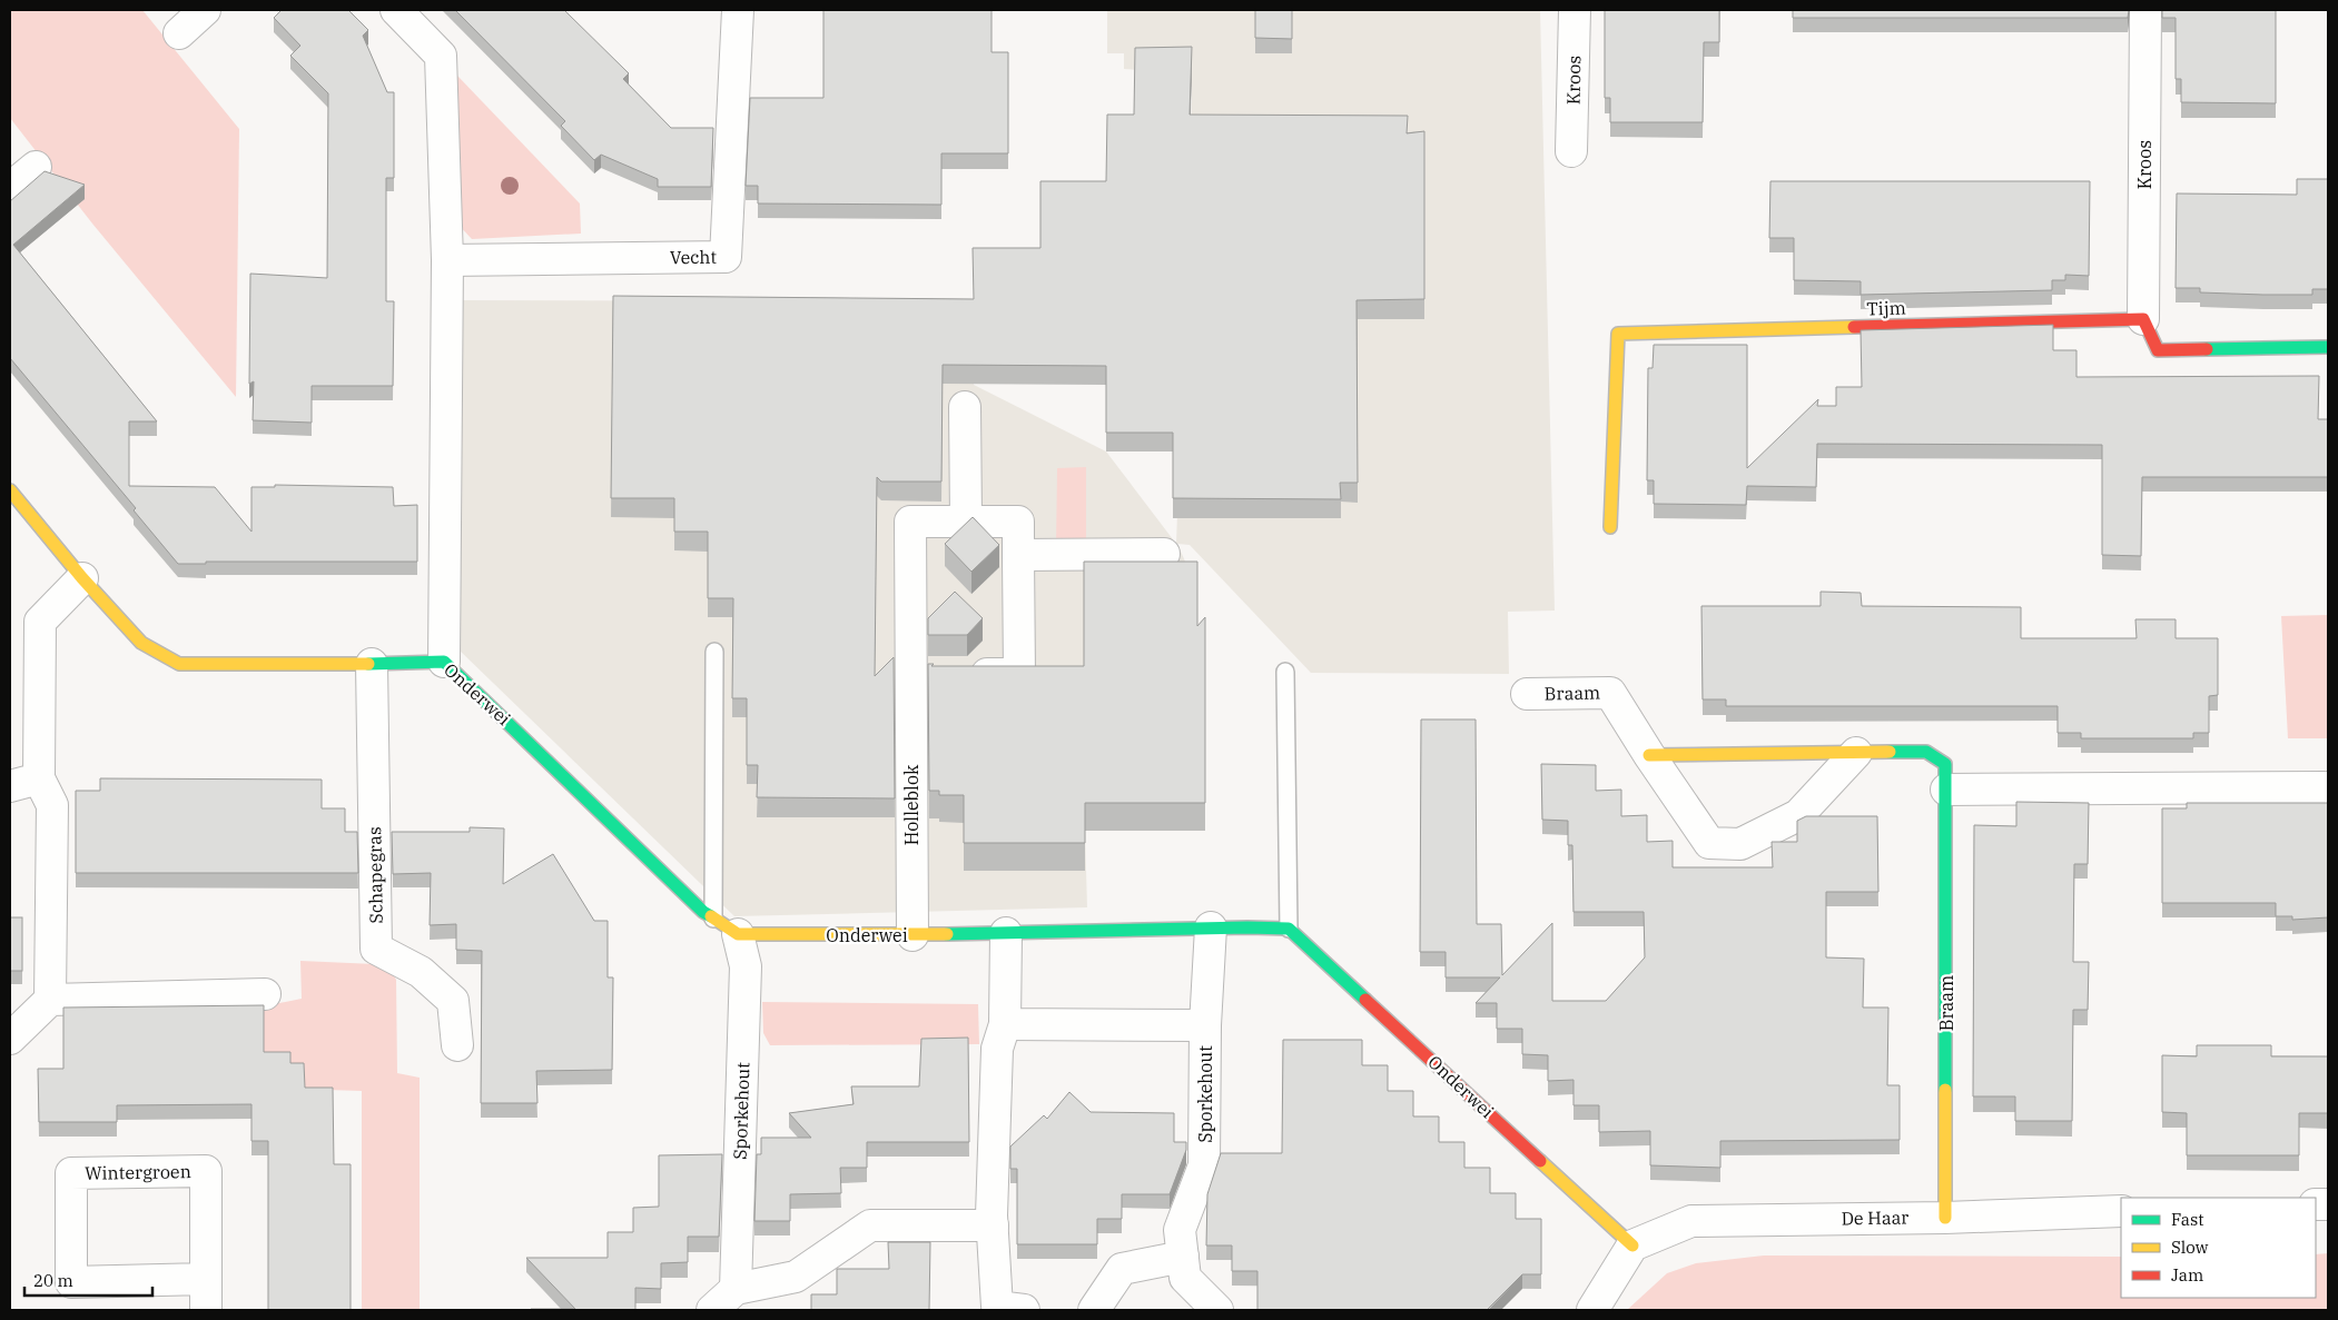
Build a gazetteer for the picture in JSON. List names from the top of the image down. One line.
{"streets":{"street":["Kroos","Vecht","Tijm","Braam","Onderwei","Holleblok","Schapegras","Sporkehout","Wintergroen","De Haar"]},"crossings":[["Kroos","Tijm"],["Braam","De Haar"],["Onderwei","Holleblok"],["Onderwei","Schapegras"],["Onderwei","Sporkehout"],["Onderwei","De Haar"]],"legend":["Fast","Slow","Jam"],"scale_bar":"20 m"}
